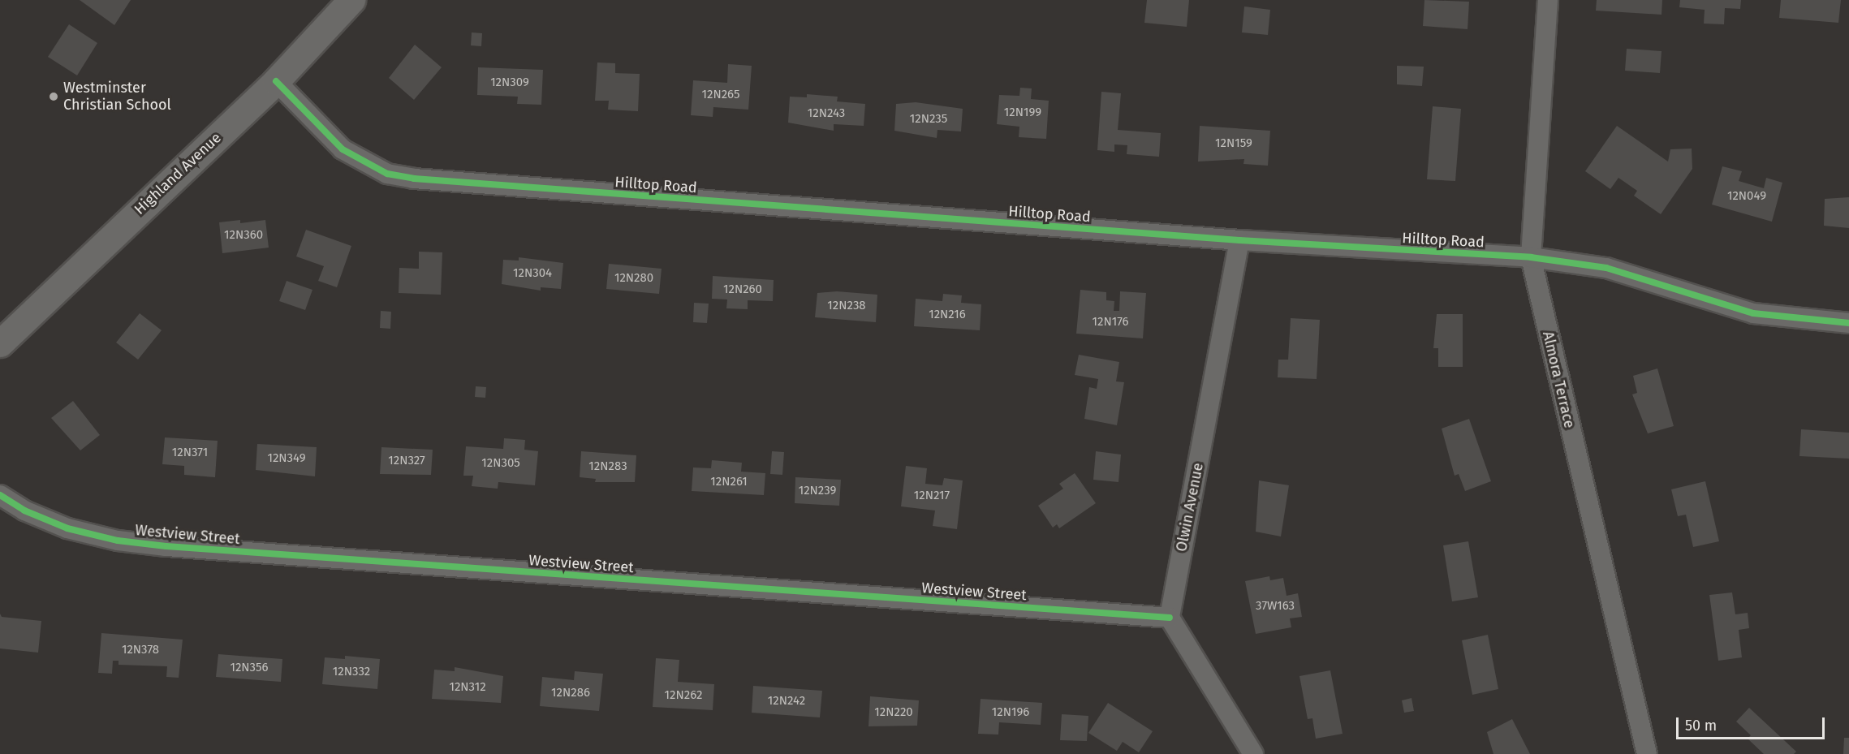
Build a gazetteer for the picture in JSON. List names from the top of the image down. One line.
{"streets":{"main road":["Highland Avenue"],"street":["Hilltop Road","Almora Terrace","Olwin Avenue","Westview Street"]},"crossings":[["Highland Avenue","Hilltop Road"],["Hilltop Road","Almora Terrace"],["Hilltop Road","Olwin Avenue"],["Olwin Avenue","Westview Street"]],"places":["Westminster Christian School"],"house_numbers":["12N309","12N265","12N199","12N243","12N235","12N159","12N049","12N360","12N304","12N280","12N260","12N238","12N216","12N176","12N371","12N349","12N327","12N305","12N283","12N261","12N239","12N217","37W163","12N378","12N356","12N332","12N312","12N286","12N262","12N242","12N220","12N196"],"scale_bar":"50 m"}
